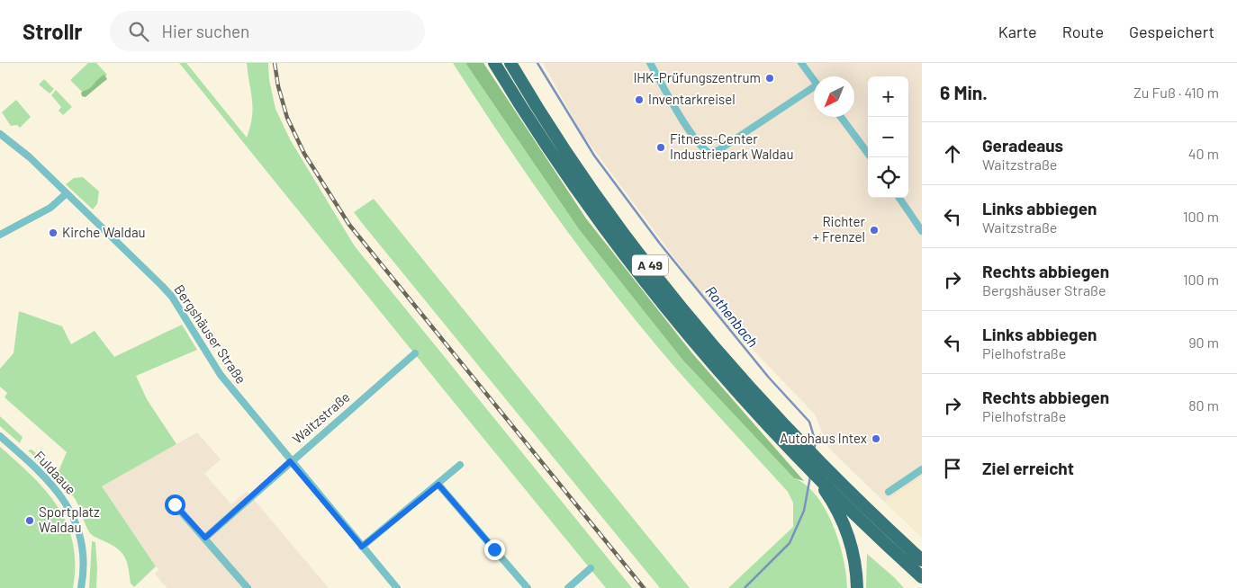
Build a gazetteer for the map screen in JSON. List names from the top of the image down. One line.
{"streets":{"highway":["A 49"],"street":["Bergshäuser Straße","Waitzstraße","Fuldaaue"]},"crossings":[["Bergshäuser Straße","Waitzstraße"]],"water":["Rothenbach"],"places":["IHK-Prüfungszentrum","Inventarkreisel","Fitness-Center Industriepark Waldau","Richter + Frenzel","Kirche Waldau","Autohaus Intex","Sportplatz Waldau"],"north":"bottom left","page":{"header":"Strollr","search":"Hier suchen","nav":["Karte","Route","Gespeichert"],"heading":["6 Min.","Zu Fuß · 410 m"],"map_buttons":["+","−"],"list":[["Geradeaus","Waitzstraße","40 m"],["Links abbiegen","Waitzstraße","100 m"],["Rechts abbiegen","Bergshäuser Straße","100 m"],["Links abbiegen","Pielhofstraße","90 m"],["Rechts abbiegen","Pielhofstraße","80 m"],"Ziel erreicht"]}}
